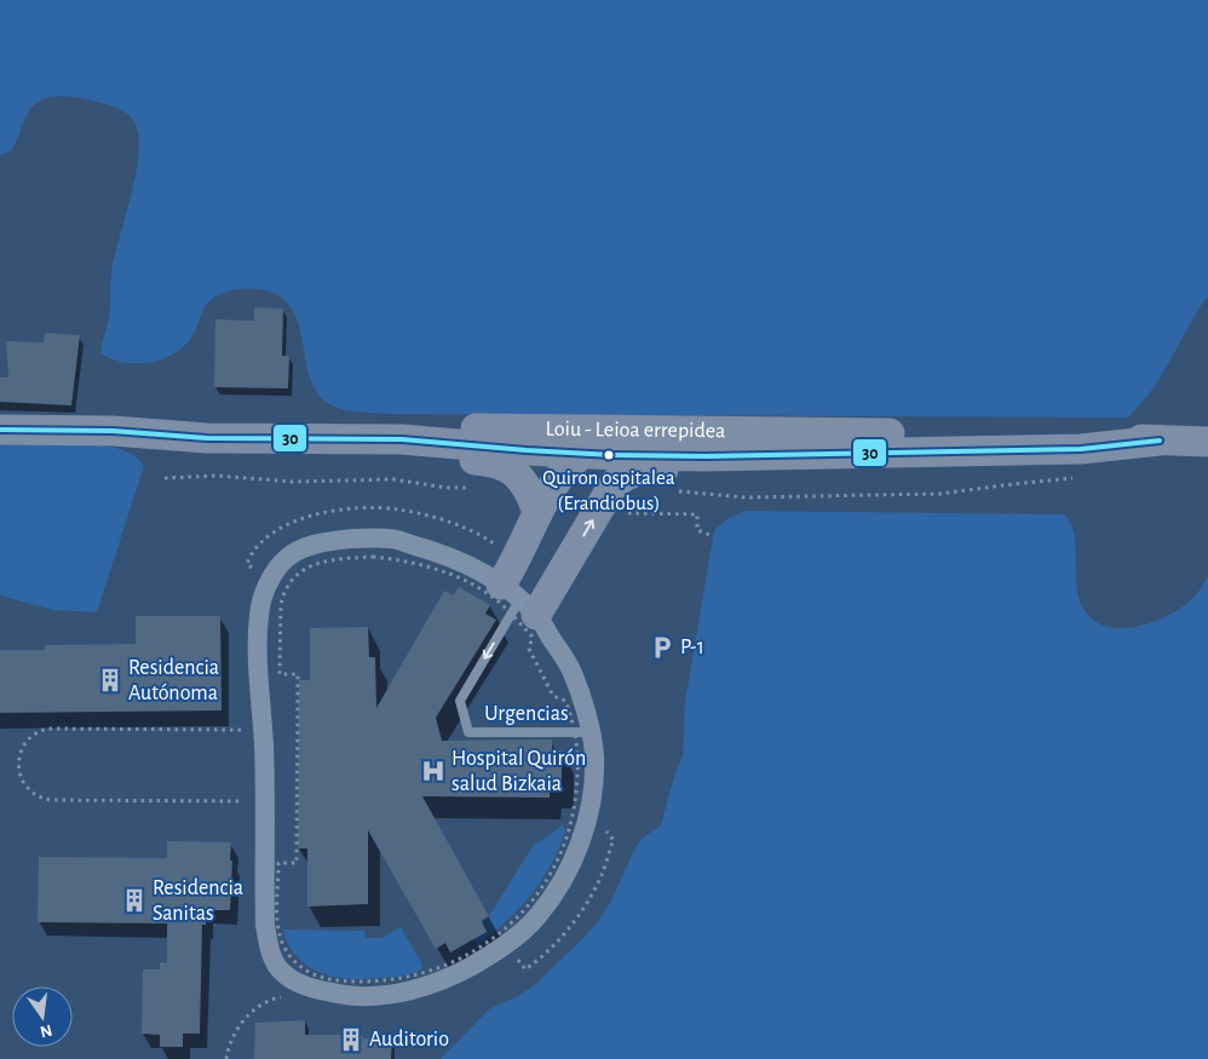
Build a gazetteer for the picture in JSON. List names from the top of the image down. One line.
{"streets":{"main road":["Loiu - Leioa errepidea"],"lane":["Urgencias"]},"places":{"other":["Quiron ospitalea (Erandiobus)"],"parking":["P-1"],"building":["Residencia Autónoma","Residencia Sanitas","Auditorio"],"hospital":["Hospital Quirón salud Bizkaia"]},"lines":["transit line 30"],"north":"bottom"}
